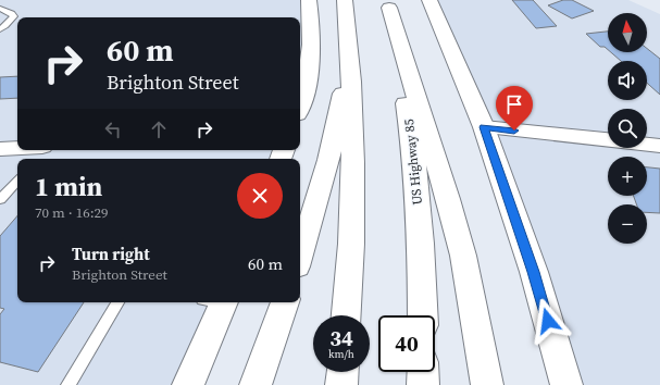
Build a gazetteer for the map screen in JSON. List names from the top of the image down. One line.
{"streets":{"main road":["US Highway 85"]},"north":"top","page":{"map_buttons":["+","−"],"turn":["60 m","Brighton Street"],"heading":["1 min","70 m · 16:29"],"list":[{"name":"Turn right","note":"Brighton Street","value":"60 m"}],"speed":"34 km/h","limit":"40"}}
